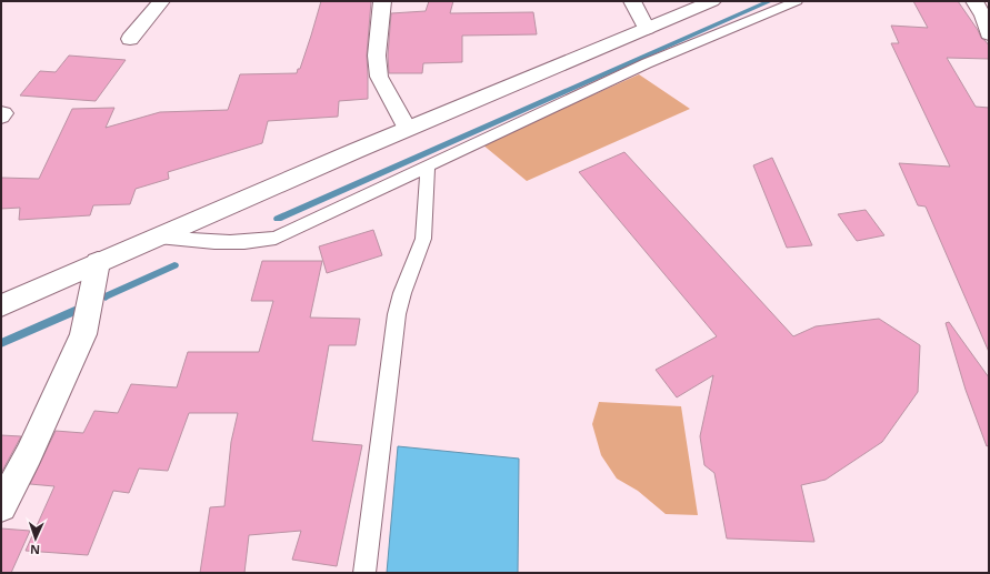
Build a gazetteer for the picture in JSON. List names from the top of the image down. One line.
{"north":"bottom"}
